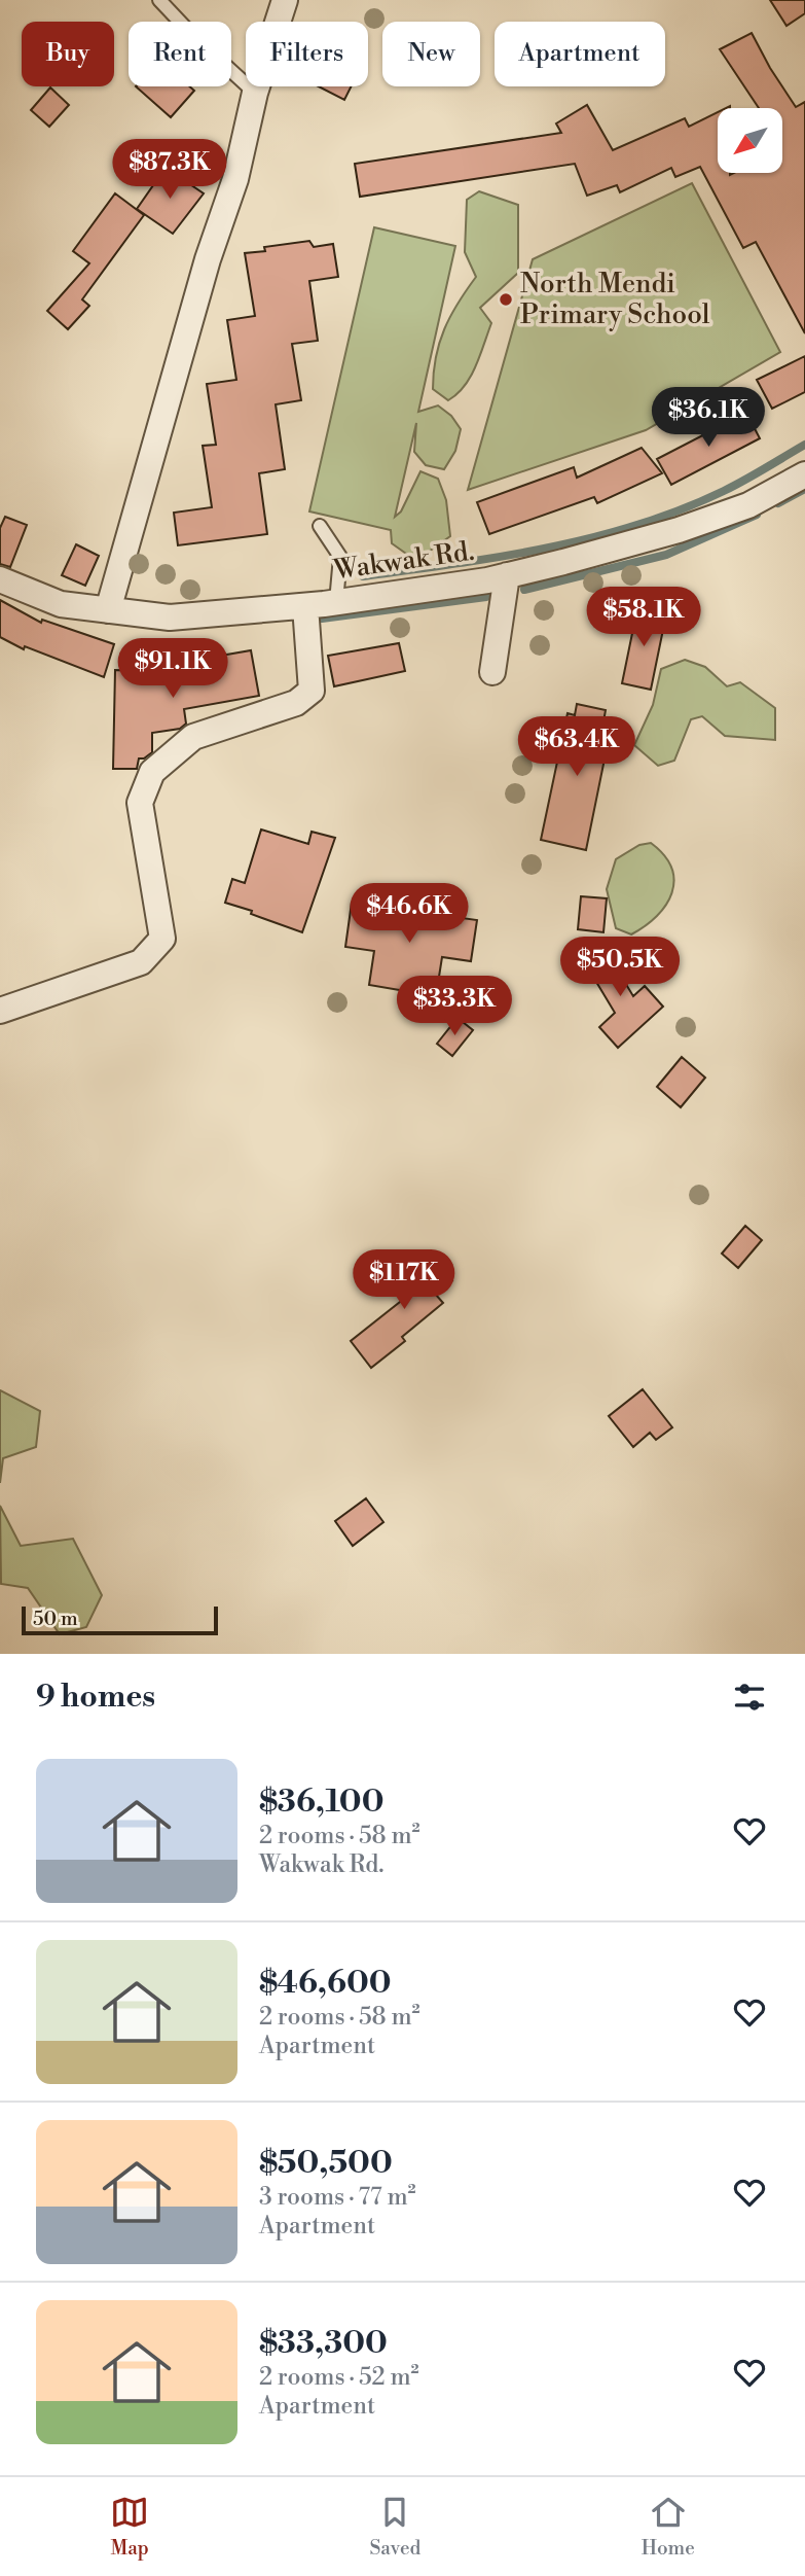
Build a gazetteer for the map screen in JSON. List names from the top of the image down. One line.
{"streets":{"street":["Wakwak Rd."]},"places":["North Mendi Primary School"],"scale_bar":"50 m","north":"bottom left","page":{"chip":["Buy","Rent","Filters","New","Apartment"],"price":["$87.3K","$36.1K","$58.1K","$91.1K","$63.4K","$46.6K","$50.5K","$33.3K","$117K"],"scale":"50 m","heading":"9 homes","list":[{"name":"$36,100","note":"2 rooms · 58 m² · Wakwak Rd."},{"name":"$46,600","note":"2 rooms · 58 m² · Apartment"},{"name":"$50,500","note":"3 rooms · 77 m² · Apartment"},{"name":"$33,300","note":"2 rooms · 52 m² · Apartment"}],"tabs":["Map","Saved","Home"]}}
